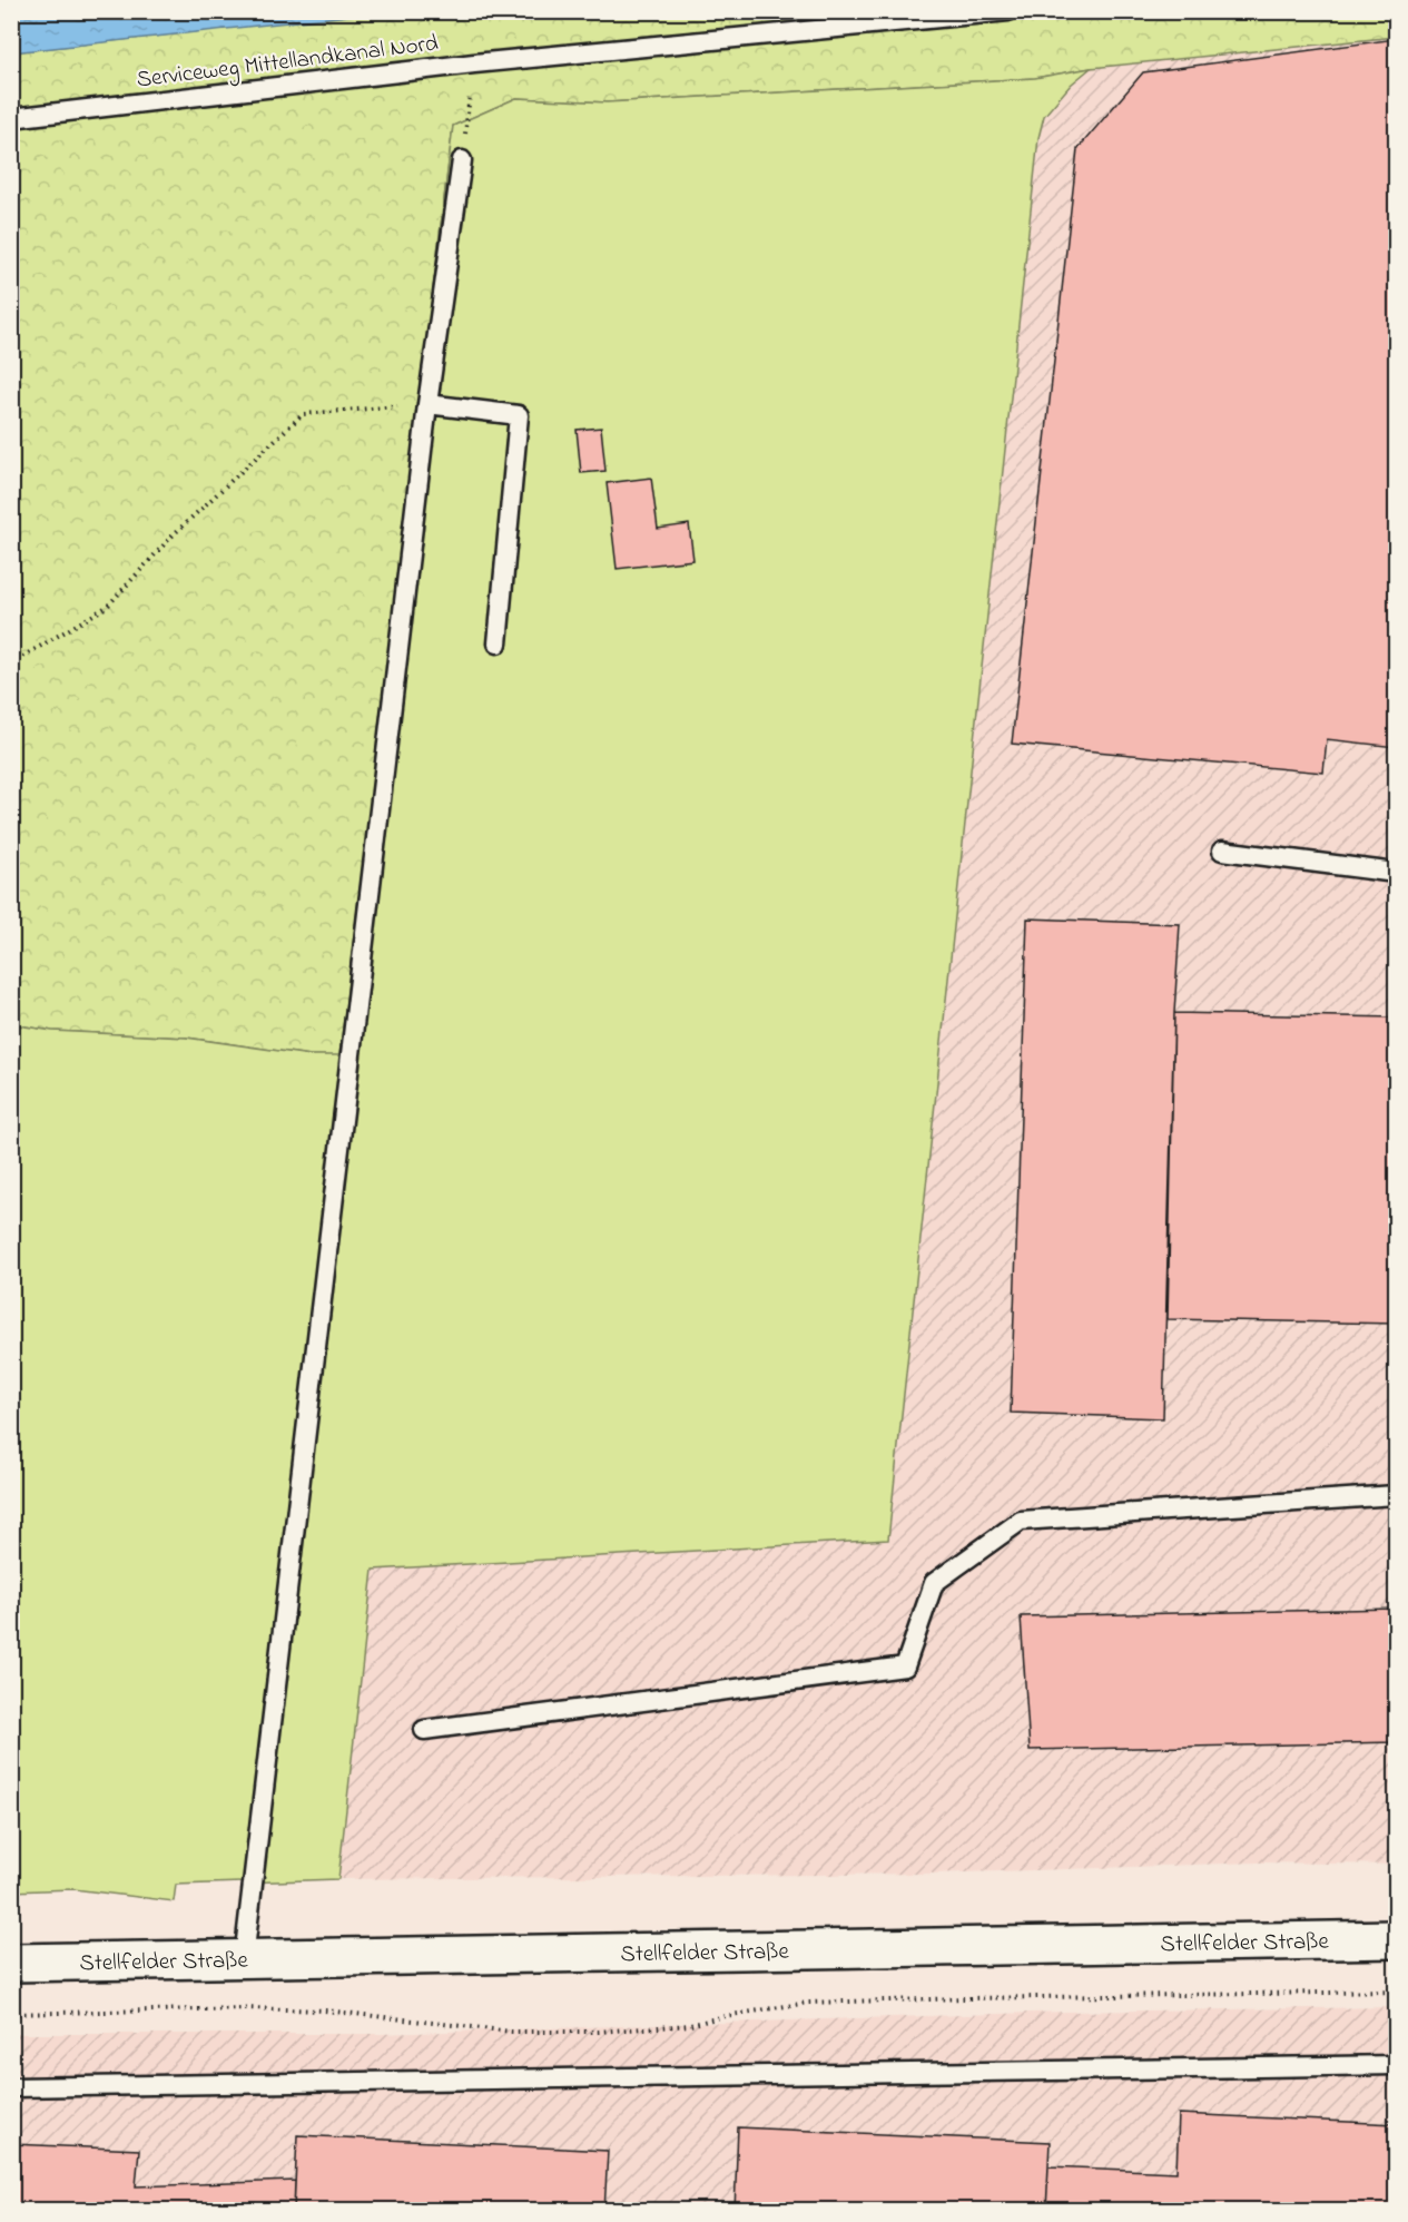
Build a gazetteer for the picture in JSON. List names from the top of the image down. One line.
{"streets":{"street":["Stellfelder Straße"],"lane":["Serviceweg Mittellandkanal Nord"]}}
